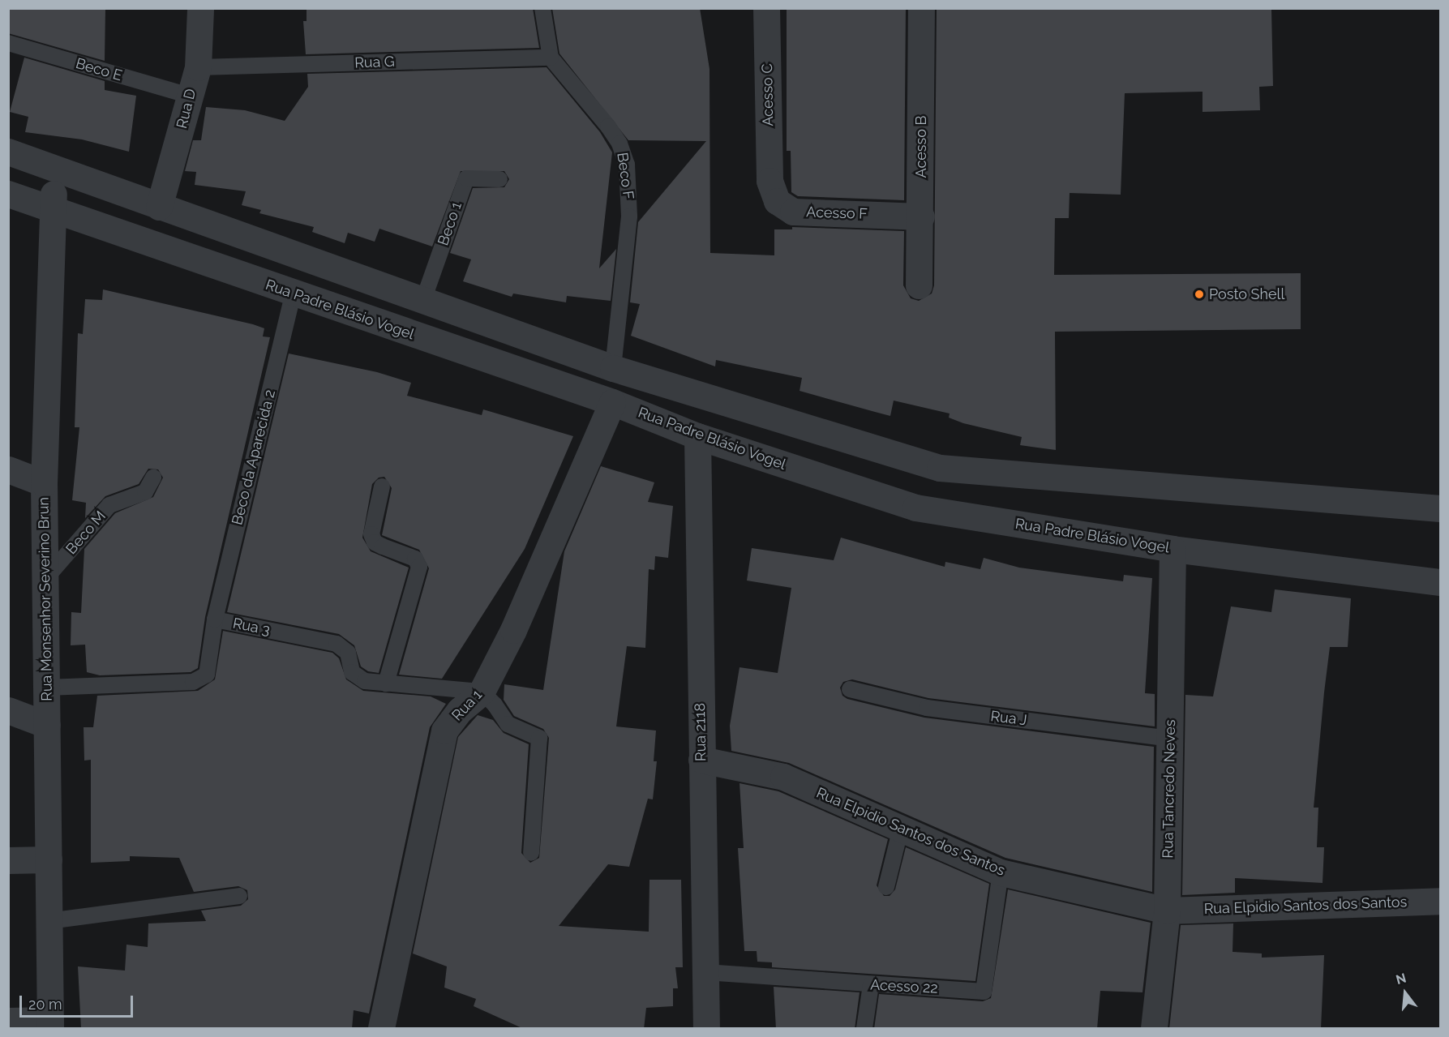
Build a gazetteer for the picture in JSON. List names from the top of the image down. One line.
{"streets":{"street":["Acesso C","Rua D","Acesso B","Acesso F","Rua Padre Blásio Vogel","Rua Monsenhor Severino Brun","Rua 1","Rua 2118","Rua Tancredo Neves","Rua Elpidio Santos dos Santos"],"lane":["Rua G","Beco E","Beco F","Beco 1","Beco da Aparecida 2","Beco M","Rua 3","Rua J","Acesso 22"]},"crossings":[["Rua G","Rua D"],["Rua G","Beco F"],["Beco E","Rua D"],["Acesso C","Acesso F"],["Acesso B","Acesso F"],["Rua Padre Blásio Vogel","Beco da Aparecida 2"],["Rua Padre Blásio Vogel","Rua Monsenhor Severino Brun"],["Rua Padre Blásio Vogel","Rua 1"],["Rua Padre Blásio Vogel","Rua 2118"],["Rua Padre Blásio Vogel","Rua Tancredo Neves"],["Beco da Aparecida 2","Rua 3"],["Beco M","Rua Monsenhor Severino Brun"],["Rua Monsenhor Severino Brun","Rua 3"],["Rua 3","Rua 1"],["Rua J","Rua Tancredo Neves"],["Rua 2118","Rua Elpidio Santos dos Santos"],["Rua 2118","Acesso 22"],["Rua Tancredo Neves","Rua Elpidio Santos dos Santos"],["Rua Elpidio Santos dos Santos","Acesso 22"]],"places":["Posto Shell"],"scale_bar":"20 m","north":"top"}
